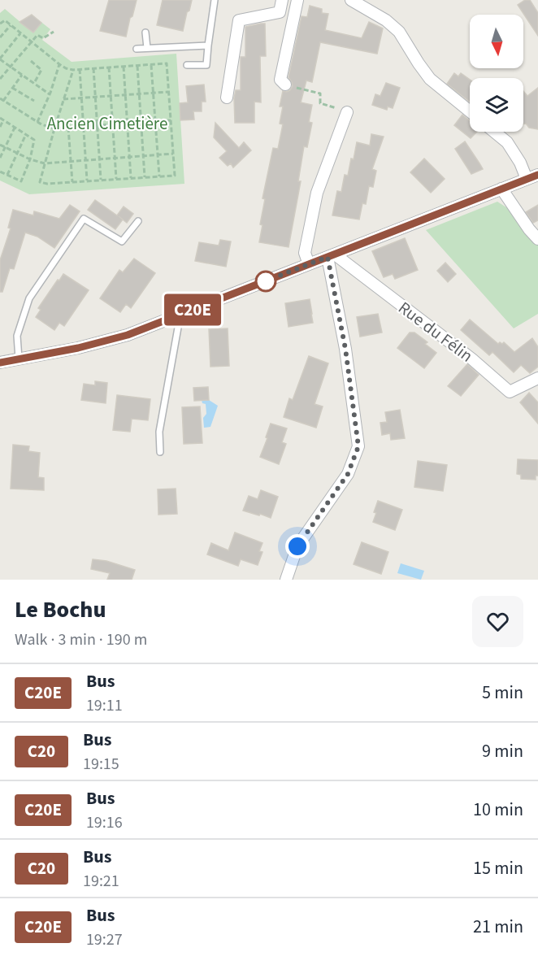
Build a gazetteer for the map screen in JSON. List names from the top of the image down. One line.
{"streets":{"street":["Rue du Félin"]},"parks":["Ancien Cimetière"],"lines":["bus line C20E"],"north":"bottom","page":{"on_map":"C20E","heading":["Le Bochu","Walk · 3 min · 190 m"],"list":[{"mark":"C20E","name":"Bus","note":"19:11","value":"5 min"},{"mark":"C20","name":"Bus","note":"19:15","value":"9 min"},{"mark":"C20E","name":"Bus","note":"19:16","value":"10 min"},{"mark":"C20","name":"Bus","note":"19:21","value":"15 min"},{"mark":"C20E","name":"Bus","note":"19:27","value":"21 min"}]}}
